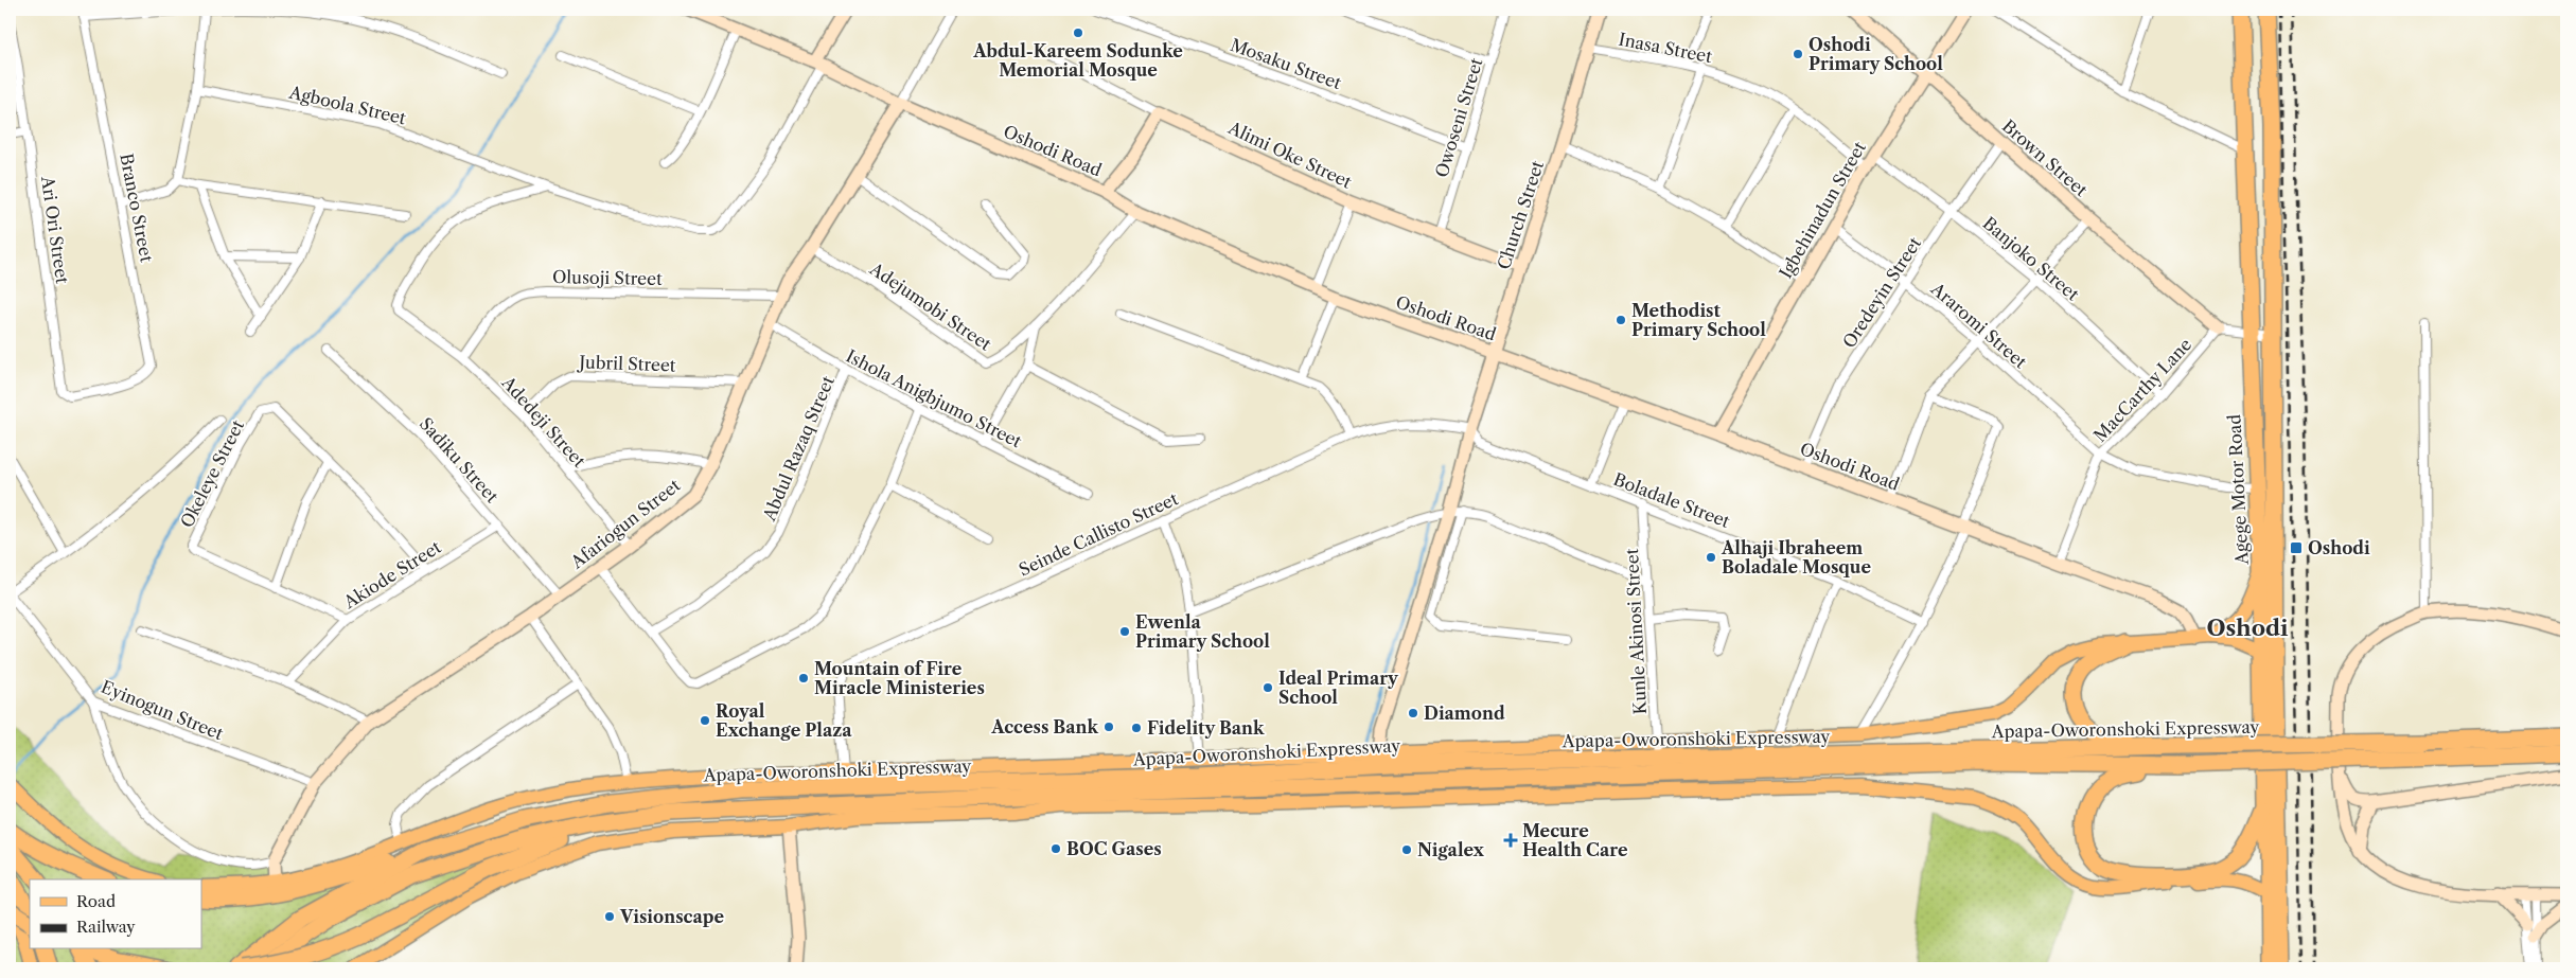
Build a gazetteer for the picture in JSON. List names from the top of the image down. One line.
{"streets":{"highway":["Agege Motor Road","Apapa-Oworonshoki Expressway"],"street":["Inasa Street","Mosaku Street","Agboola Street","Owoseni Street","Oshodi Road","Alimi Oke Street","Brown Street","Branco Street","Igbehinadun Street","Church Street","Ari Ori Street","Banjoko Street","Olusoji Street","Oredeyin Street","Adejumobi Street","Araromi Street","Jubril Street","MacCarthy Lane","Ishola Anigbjumo Street","Adedeji Street","Abdul Razaq Street","Sadiku Street","Okeleye Street","Boladale Street","Afariogun Street","Seinde Callisto Street","Akiode Street","Kunle Akinosi Street","Eyinogun Street"]},"crossings":[["Inasa Street","Igbehinadun Street"],["Inasa Street","Church Street"],["Mosaku Street","Owoseni Street"],["Agboola Street","Oshodi Road"],["Agboola Street","Adedeji Street"],["Owoseni Street","Alimi Oke Street"],["Oshodi Road","Igbehinadun Street"],["Oshodi Road","Church Street"],["Oshodi Road","Oredeyin Street"],["Oshodi Road","Adejumobi Street"],["Oshodi Road","MacCarthy Lane"],["Oshodi Road","Afariogun Street"],["Oshodi Road","Apapa-Oworonshoki Expressway"],["Alimi Oke Street","Church Street"],["Brown Street","Igbehinadun Street"],["Brown Street","Oredeyin Street"],["Brown Street","MacCarthy Lane"],["Branco Street","Ari Ori Street"],["Igbehinadun Street","Banjoko Street"],["Igbehinadun Street","Araromi Street"],["Church Street","Boladale Street"],["Church Street","Seinde Callisto Street"],["Church Street","Apapa-Oworonshoki Expressway"],["Banjoko Street","Oredeyin Street"],["Banjoko Street","MacCarthy Lane"],["Olusoji Street","Adedeji Street"],["Olusoji Street","Afariogun Street"],["Oredeyin Street","Araromi Street"],["Adejumobi Street","Afariogun Street"],["Araromi Street","MacCarthy Lane"],["Araromi Street","Agege Motor Road"],["Jubril Street","Adedeji Street"],["Jubril Street","Afariogun Street"],["Ishola Anigbjumo Street","Abdul Razaq Street"],["Ishola Anigbjumo Street","Afariogun Street"],["Adedeji Street","Afariogun Street"],["Sadiku Street","Afariogun Street"],["Sadiku Street","Akiode Street"],["Okeleye Street","Akiode Street"],["Agege Motor Road","Apapa-Oworonshoki Expressway"],["Boladale Street","Seinde Callisto Street"],["Boladale Street","Kunle Akinosi Street"],["Afariogun Street","Eyinogun Street"],["Seinde Callisto Street","Apapa-Oworonshoki Expressway"],["Kunle Akinosi Street","Apapa-Oworonshoki Expressway"]],"districts":["Oshodi"],"places":{"other":["Abdul-Kareem Sodunke Memorial Mosque","Oshodi Primary School","Methodist Primary School","Alhaji Ibraheem Boladale Mosque","Ewenla Primary School","Mountain of Fire Miracle Ministeries","Ideal Primary School","Diamond","Royal Exchange Plaza","Access Bank","Fidelity Bank","BOC Gases","Nigalex","Visionscape"],"transit":["Oshodi"],"health":["Mecure Health Care"]},"legend":["Road","Railway"]}
